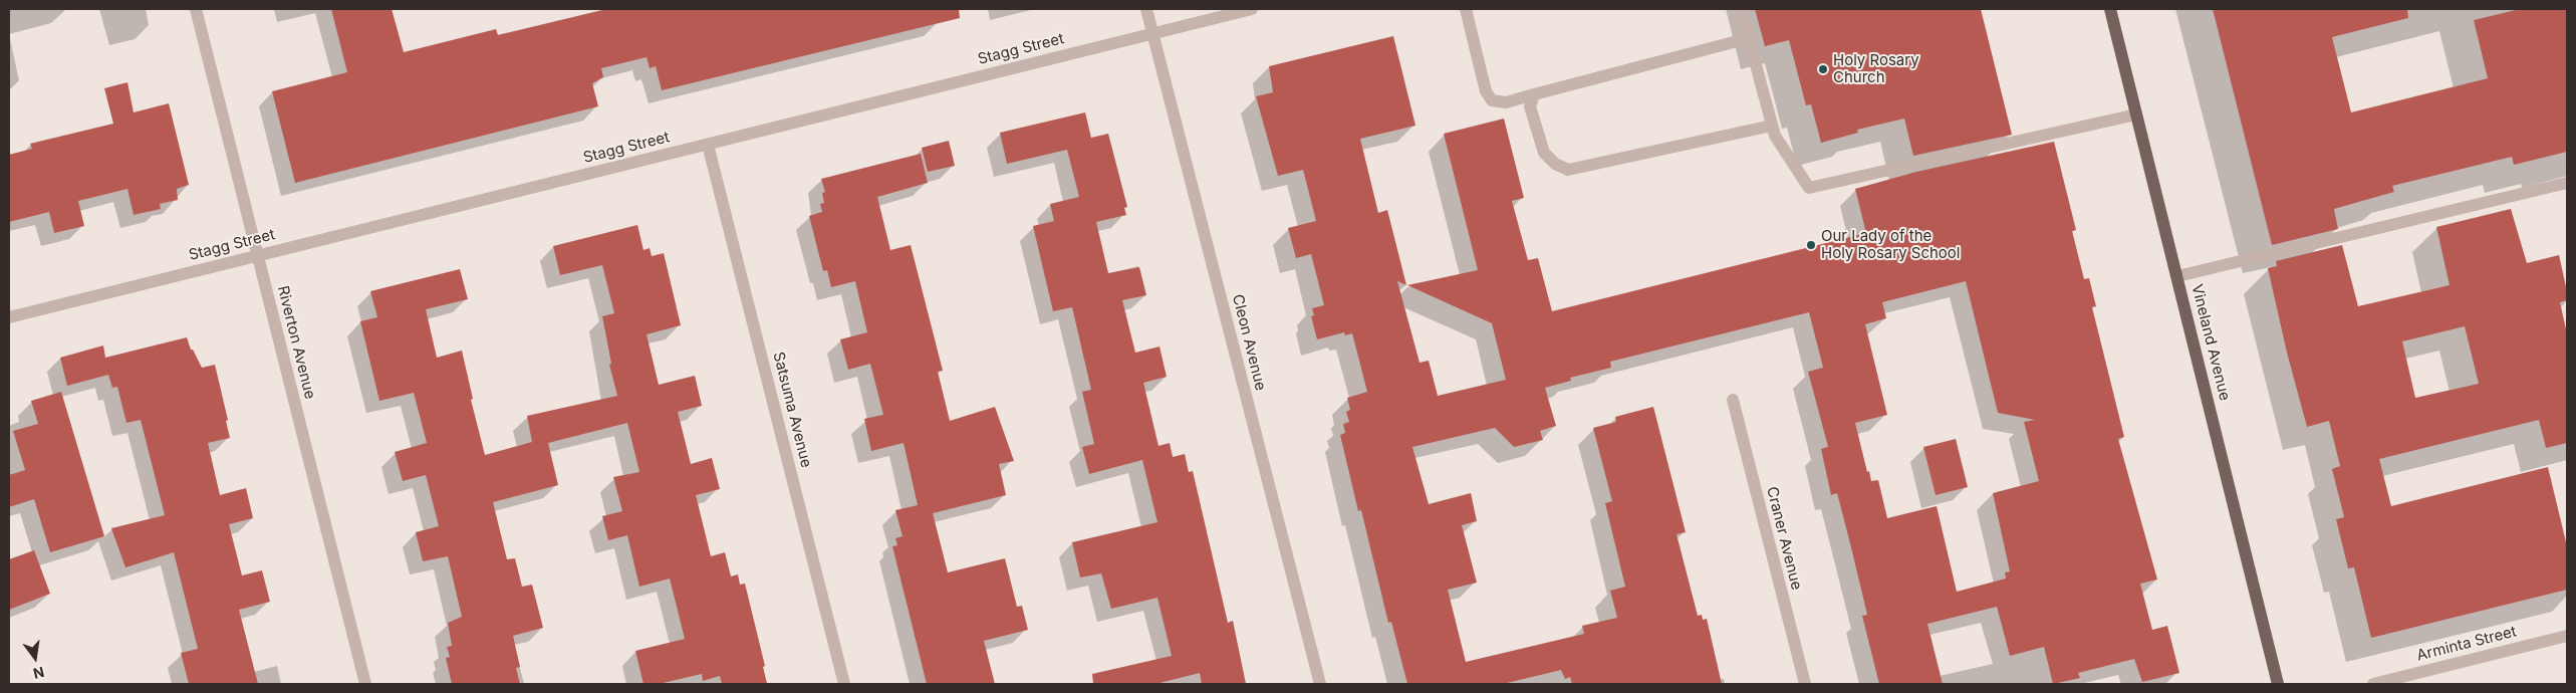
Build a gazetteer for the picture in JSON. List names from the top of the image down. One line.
{"streets":{"main road":["Vineland Avenue"],"street":["Stagg Street","Riverton Avenue","Cleon Avenue","Satsuma Avenue","Craner Avenue","Arminta Street"]},"crossings":[["Stagg Street","Riverton Avenue"],["Stagg Street","Cleon Avenue"],["Stagg Street","Satsuma Avenue"]],"places":["Holy Rosary Church","Our Lady of the Holy Rosary School"],"north":"bottom"}
